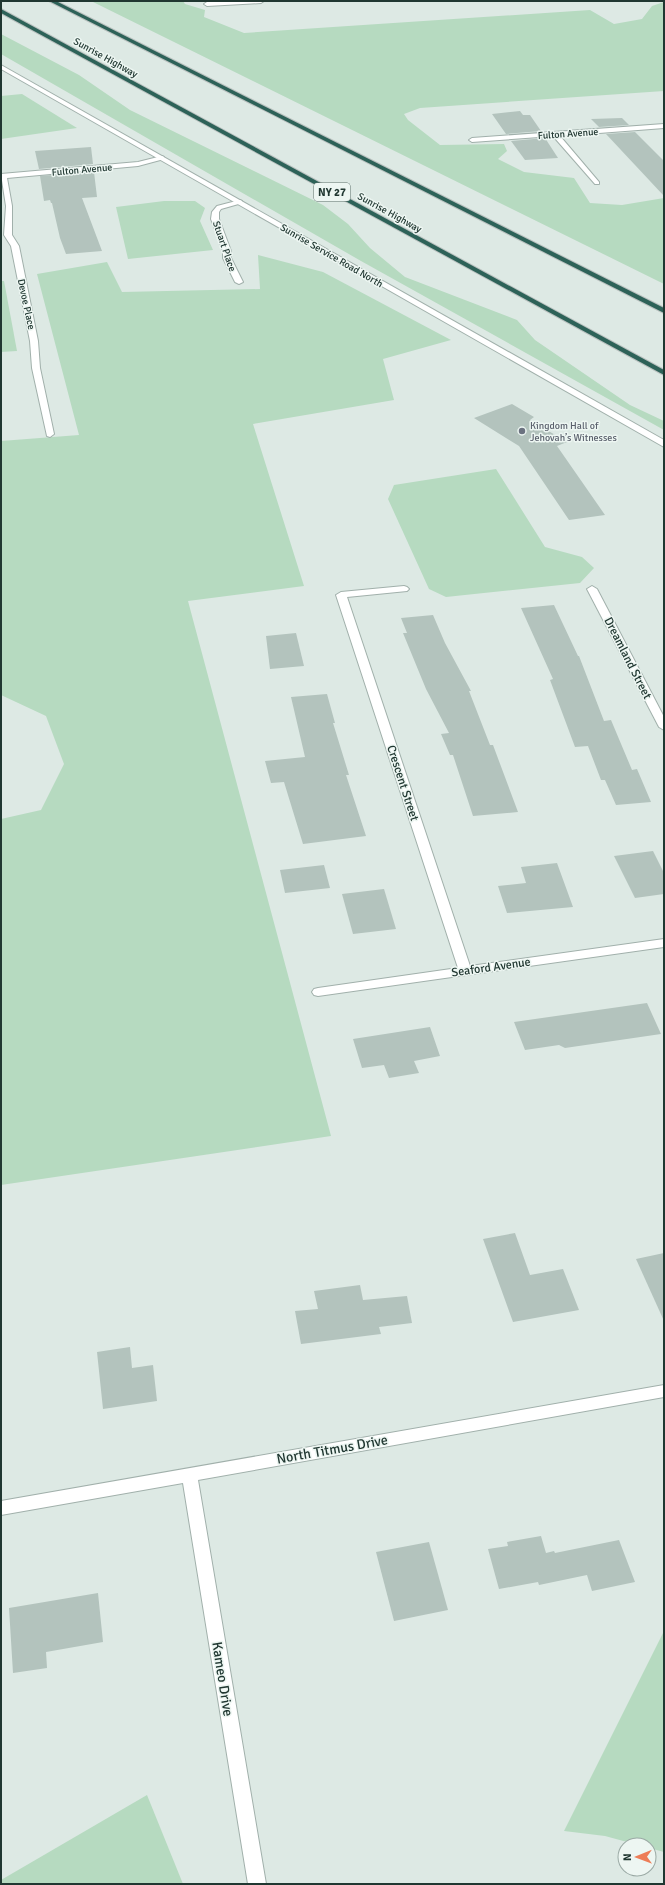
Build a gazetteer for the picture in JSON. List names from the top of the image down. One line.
{"streets":{"highway":["Sunrise Highway","NY 27"],"street":["Fulton Avenue","Stuart Place","Sunrise Service Road North","Devoe Place","Dreamland Street","Crescent Street","Seaford Avenue","North Titmus Drive","Kameo Drive"]},"crossings":[["Fulton Avenue","Sunrise Service Road North"],["Fulton Avenue","Devoe Place"],["Stuart Place","Sunrise Service Road North"],["Crescent Street","Seaford Avenue"],["North Titmus Drive","Kameo Drive"]],"places":["Kingdom Hall of Jehovah’s Witnesses"],"north":"left"}
